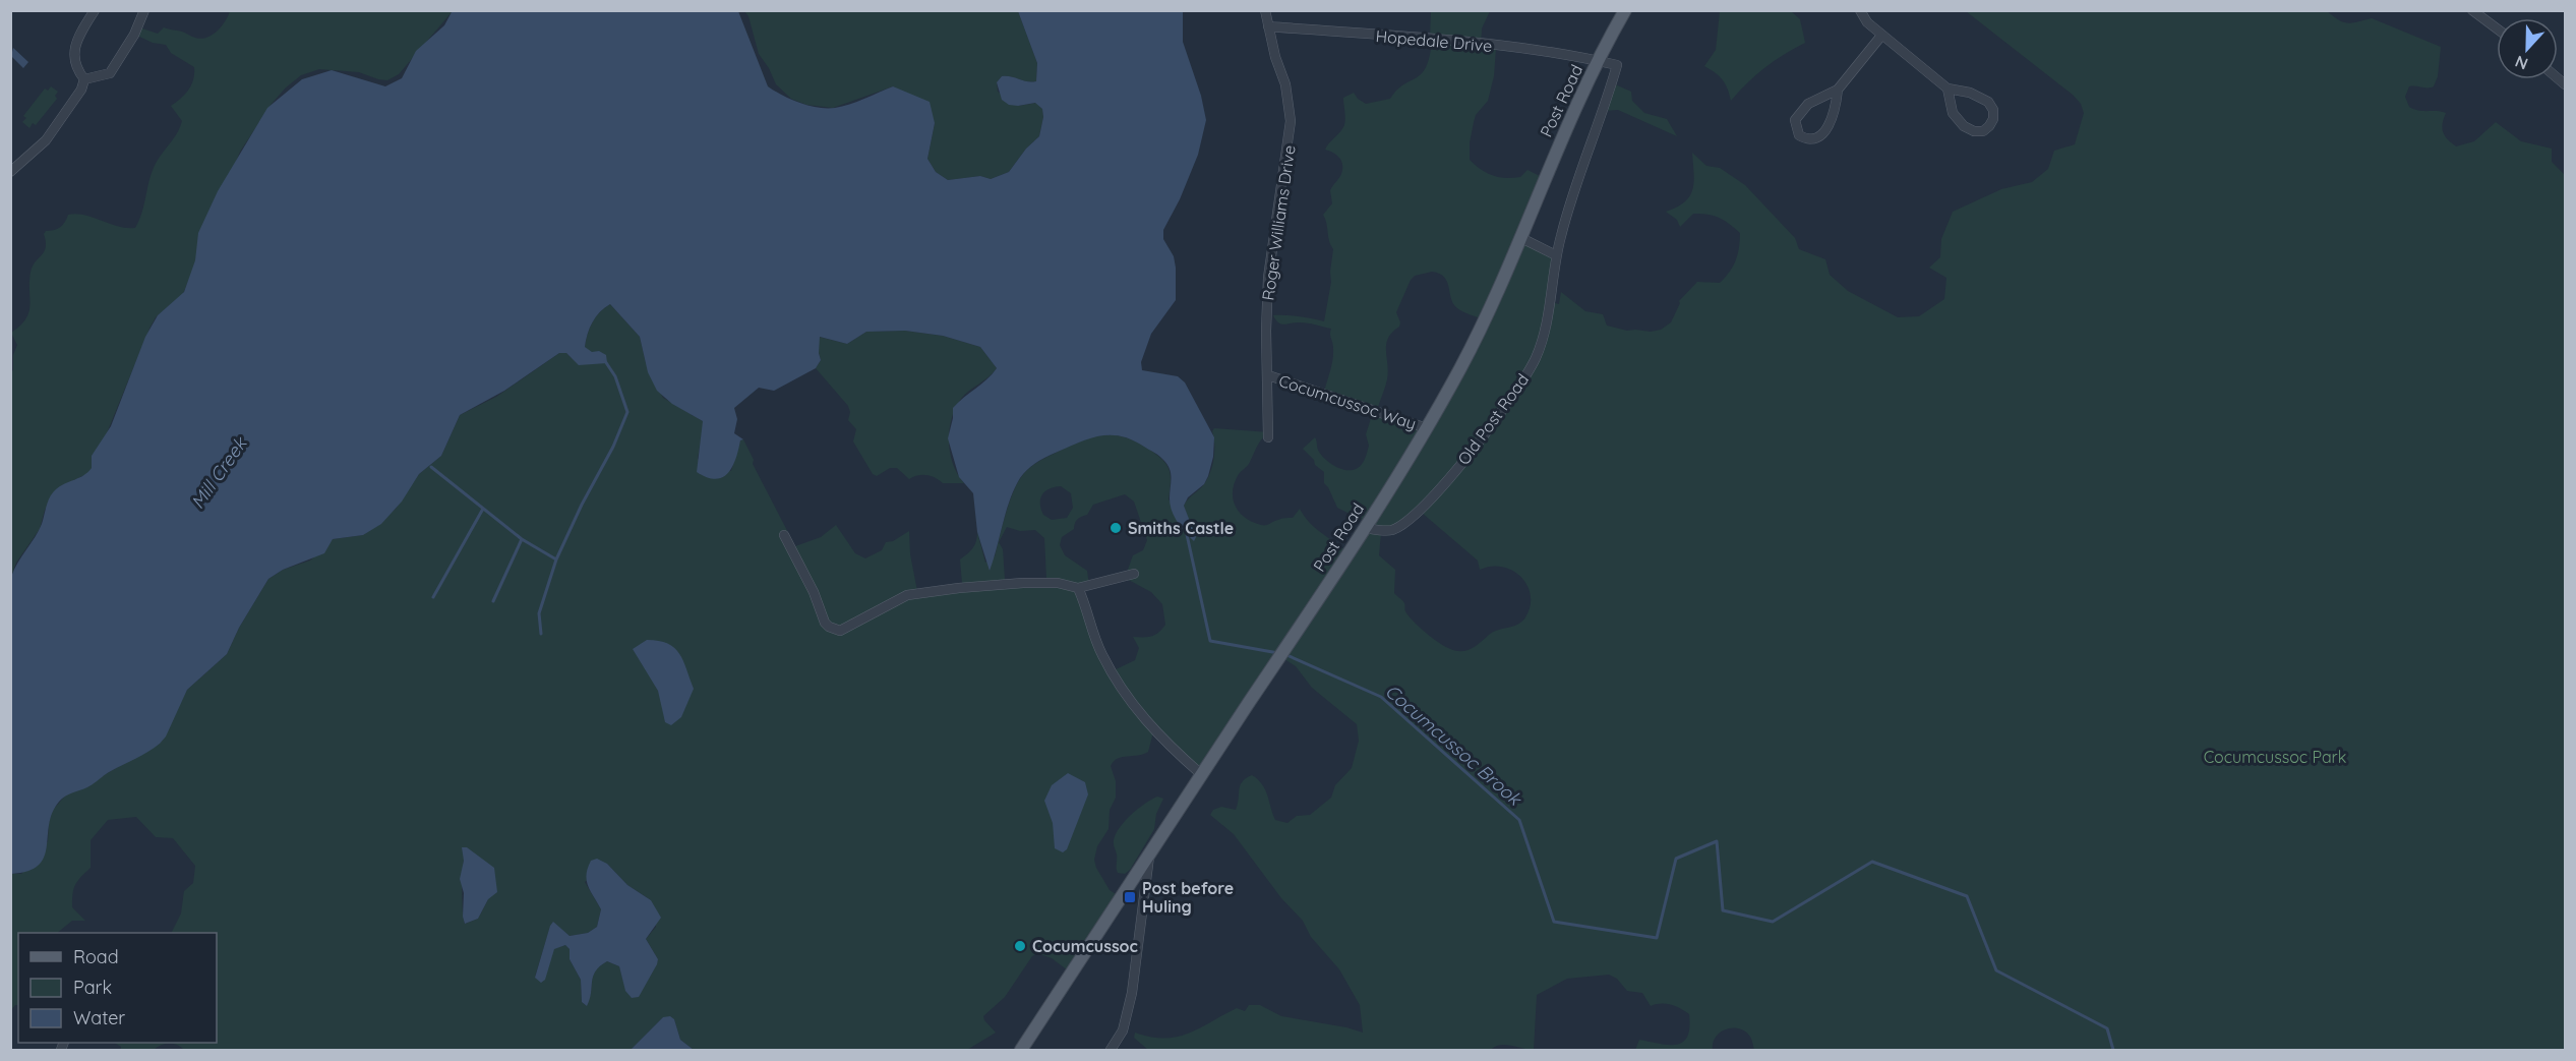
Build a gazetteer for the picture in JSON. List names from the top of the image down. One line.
{"streets":{"main road":["Post Road"],"street":["Hopedale Drive","Roger Williams Drive","Cocumcussoc Way","Old Post Road"]},"crossings":[["Hopedale Drive","Post Road"],["Hopedale Drive","Roger Williams Drive"],["Hopedale Drive","Old Post Road"],["Post Road","Cocumcussoc Way"],["Post Road","Old Post Road"],["Roger Williams Drive","Cocumcussoc Way"]],"water":["Mill Creek","Cocumcussoc Brook"],"parks":["Cocumcussoc Park"],"places":{"other":["Smiths Castle","Cocumcussoc"],"transit":["Post before Huling"]},"legend":["Road","Park","Water"],"north":"bottom"}
